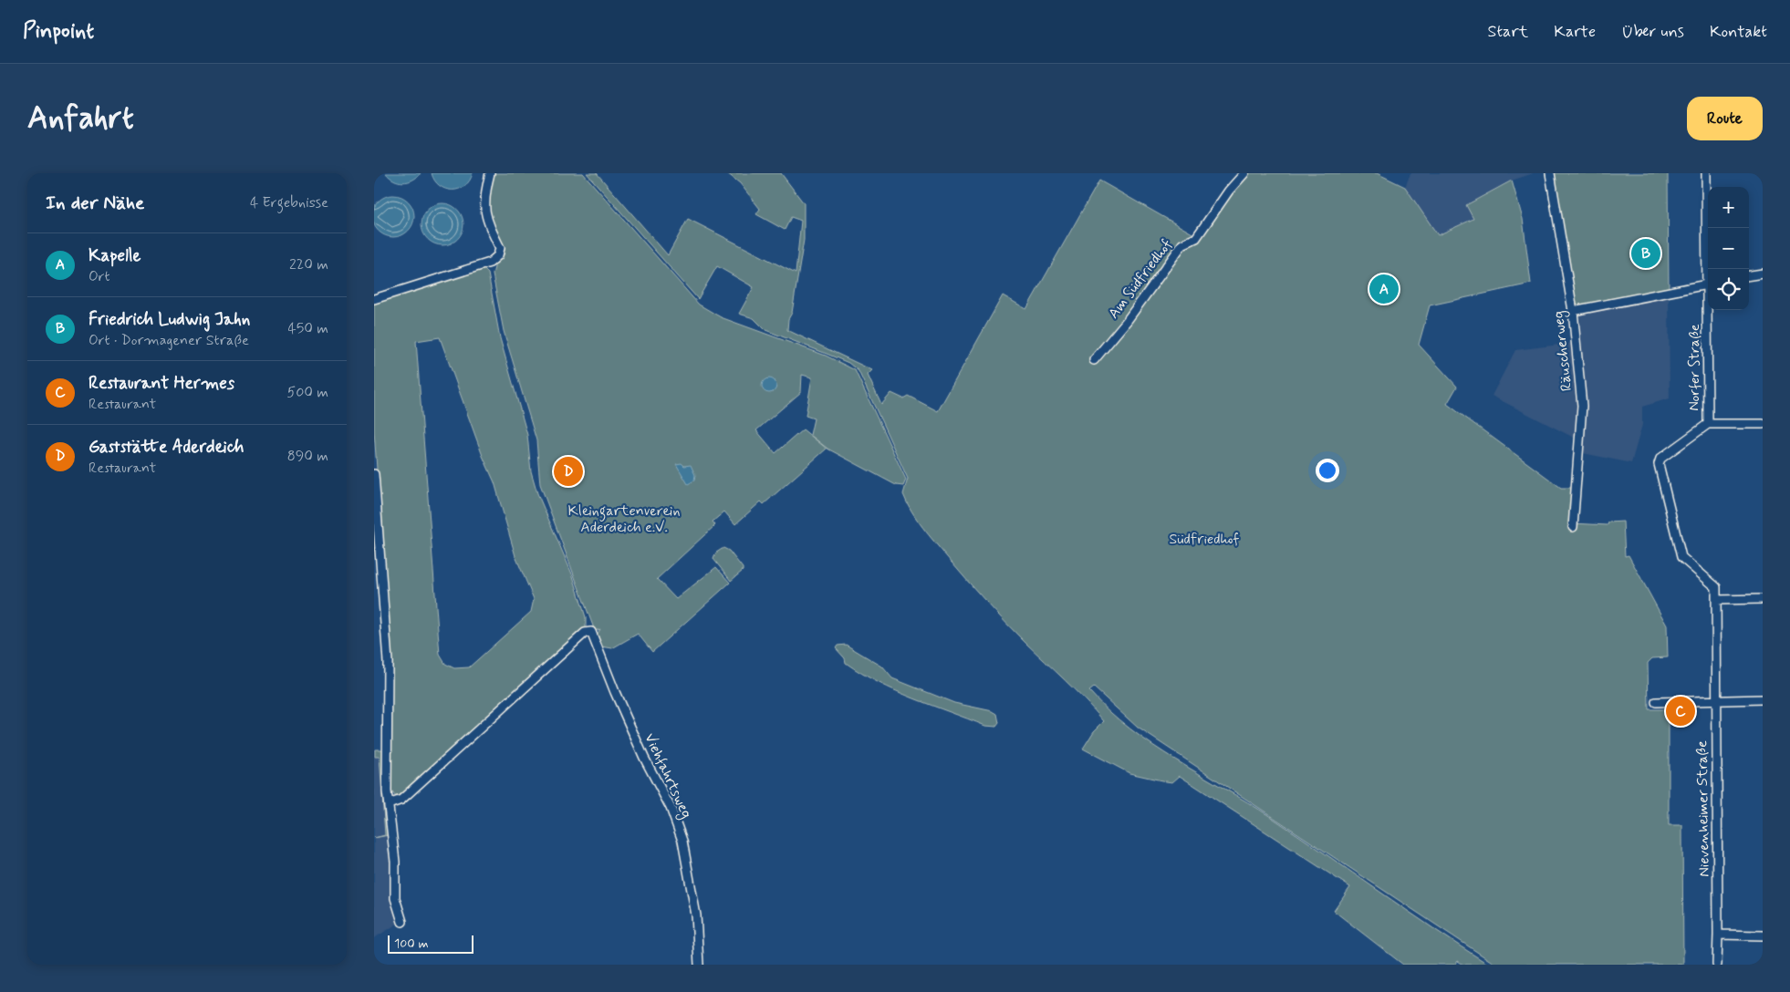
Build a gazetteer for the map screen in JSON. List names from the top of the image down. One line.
{"streets":{"street":["Am Südfriedhof","Räuscherweg","Norfer Straße","Viehfahrtsweg","Nievenheimer Straße"]},"parks":["Kleingartenverein Aderdeich e.V.","Südfriedhof"],"scale_bar":"100 m","page":{"header":"Pinpoint","nav":["Start","Karte","Über uns","Kontakt"],"buttons":"Route","title":"Anfahrt","heading":["In der Nähe","4 Ergebnisse"],"map_buttons":["+","−"],"list":[{"mark":"A","name":"Kapelle","note":"Ort","value":"220 m"},{"mark":"B","name":"Friedrich Ludwig Jahn","note":"Ort · Dormagener Straße","value":"450 m"},{"mark":"C","name":"Restaurant Hermes","note":"Restaurant","value":"500 m"},{"mark":"D","name":"Gaststätte Aderdeich","note":"Restaurant","value":"890 m"}],"pins":["B","A","D","C"],"scale":"100 m"}}
